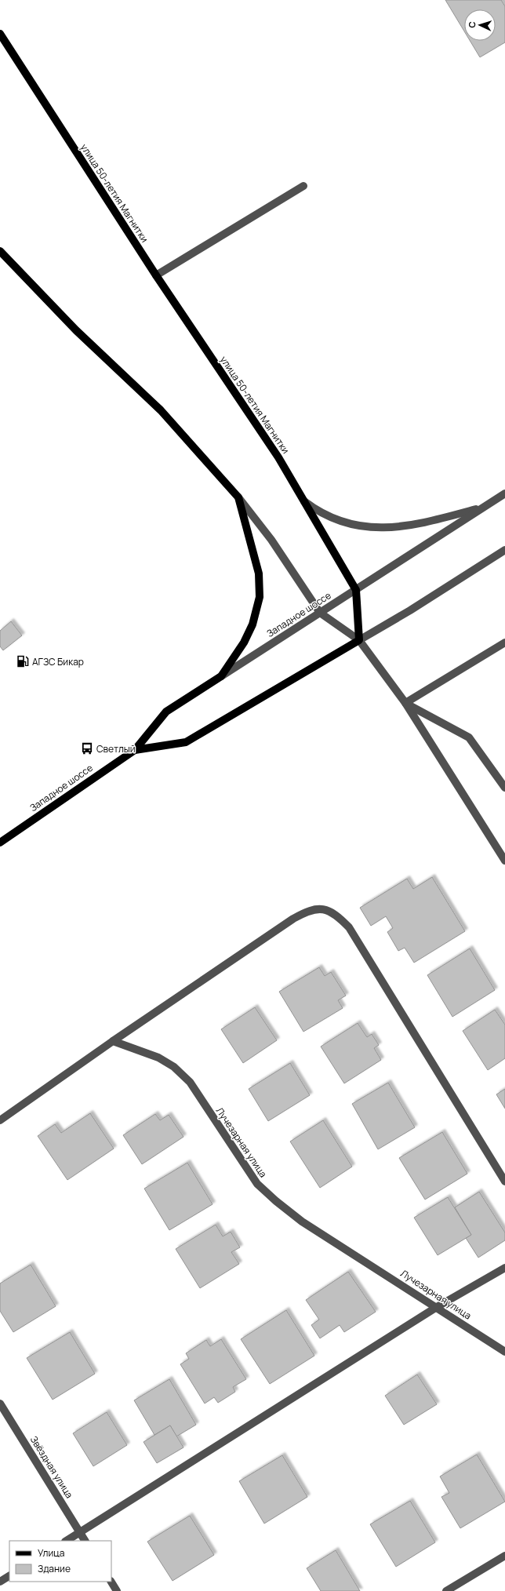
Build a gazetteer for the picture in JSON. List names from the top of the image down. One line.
{"streets":{"main road":["улица 50-летия Магнитки","Западное шоссе"],"street":["Лучезарная улица","Звёздная улица"]},"crossings":[["улица 50-летия Магнитки","Западное шоссе"]],"places":{"fuel station":["АГЗС Бикар"],"bus stop":["Светлый"]},"legend":["Улица","Здание"],"north":"left"}
